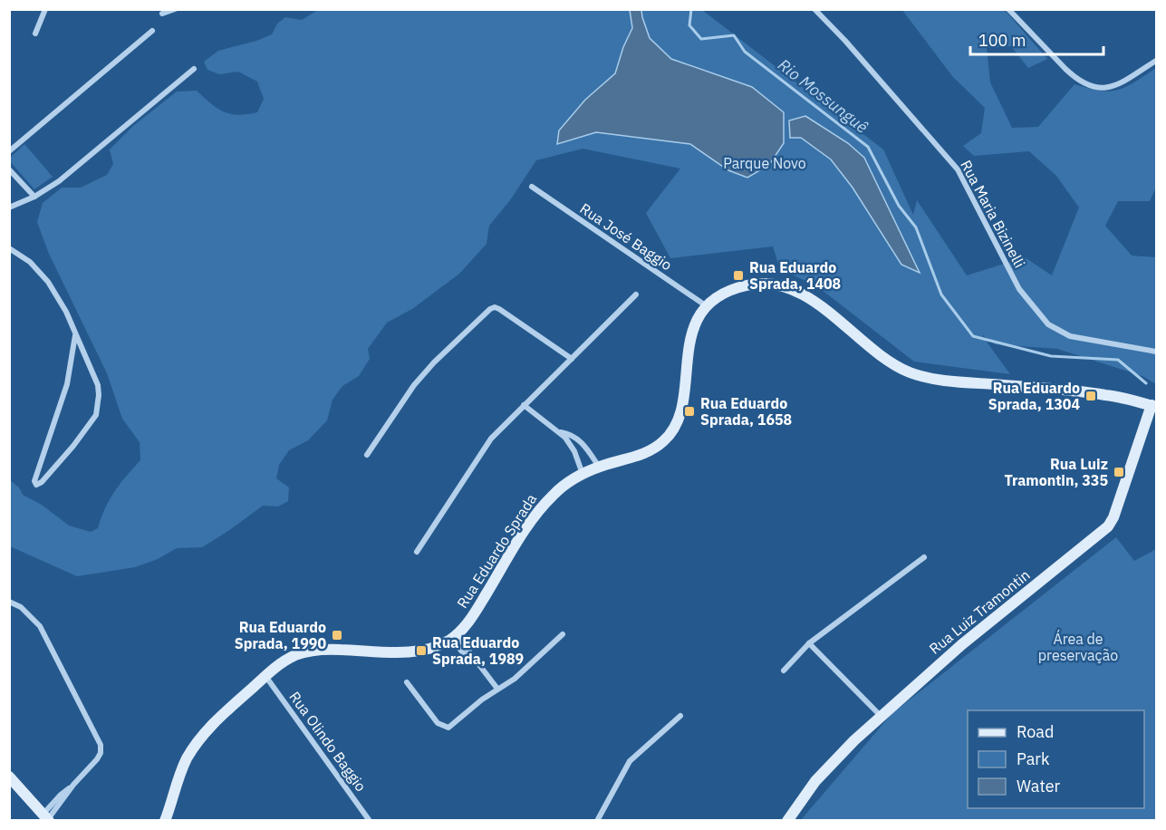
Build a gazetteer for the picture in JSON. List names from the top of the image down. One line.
{"streets":{"main road":["Rua Eduardo Sprada","Rua Luiz Tramontin"],"street":["Rua Maria Bizinelli","Rua José Baggio","Rua Olindo Baggio"]},"crossings":[["Rua José Baggio","Rua Eduardo Sprada"],["Rua Eduardo Sprada","Rua Luiz Tramontin"],["Rua Eduardo Sprada","Rua Olindo Baggio"]],"water":["Rio Mossunguê"],"parks":["Parque Novo","Área de preservação"],"places":{"transit":["Rua Eduardo Sprada, 1408","Rua Eduardo Sprada, 1304","Rua Eduardo Sprada, 1658","Rua Luiz Tramontin, 335","Rua Eduardo Sprada, 1990","Rua Eduardo Sprada, 1989"]},"legend":["Road","Park","Water"],"scale_bar":"100 m"}
